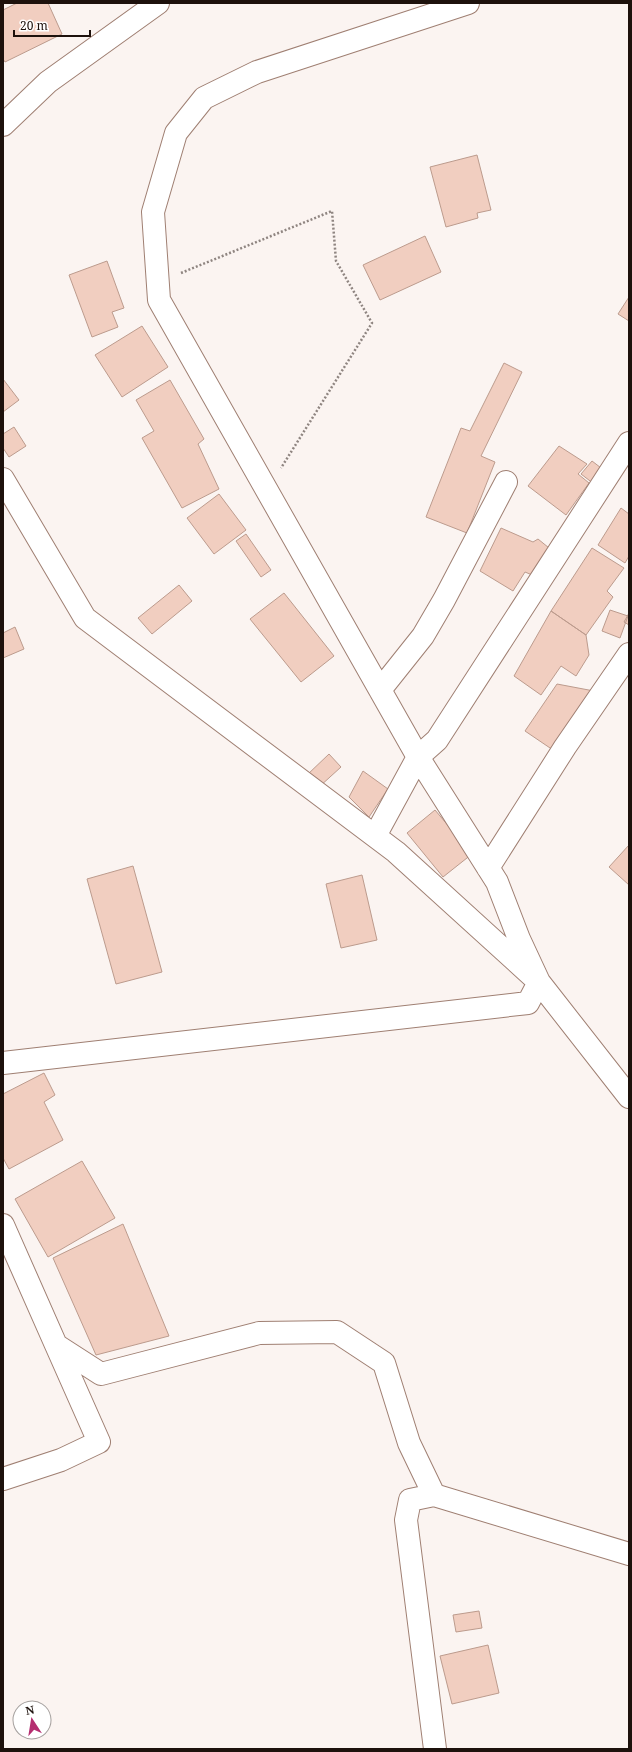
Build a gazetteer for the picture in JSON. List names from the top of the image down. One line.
{"scale_bar":"20 m","north":"top"}
